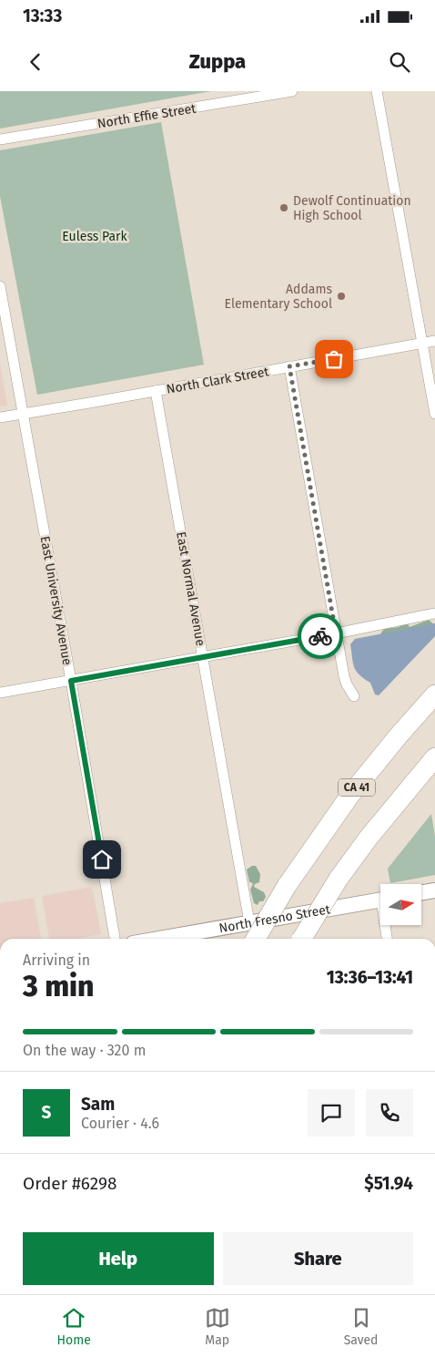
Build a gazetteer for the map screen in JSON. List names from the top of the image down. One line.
{"streets":{"highway":["CA 41"],"main road":["North Fresno Street"],"street":["North Effie Street","North Clark Street","East Normal Avenue","East University Avenue"]},"crossings":[["North Clark Street","East Normal Avenue"],["North Clark Street","East University Avenue"],["East Normal Avenue","North Fresno Street"]],"parks":["Euless Park"],"places":["Dewolf Continuation High School","Addams Elementary School"],"north":"right","page":{"status":"13:33","header":"Zuppa","heading":["3 min","Arriving in","13:36–13:41"],"panel":["Sam","Courier · 4.6","Order #6298","$51.94"],"bar":"On the way · 320 m","round":"S","buttons":["Help","Share"],"tabs":["Home","Map","Saved"]}}
